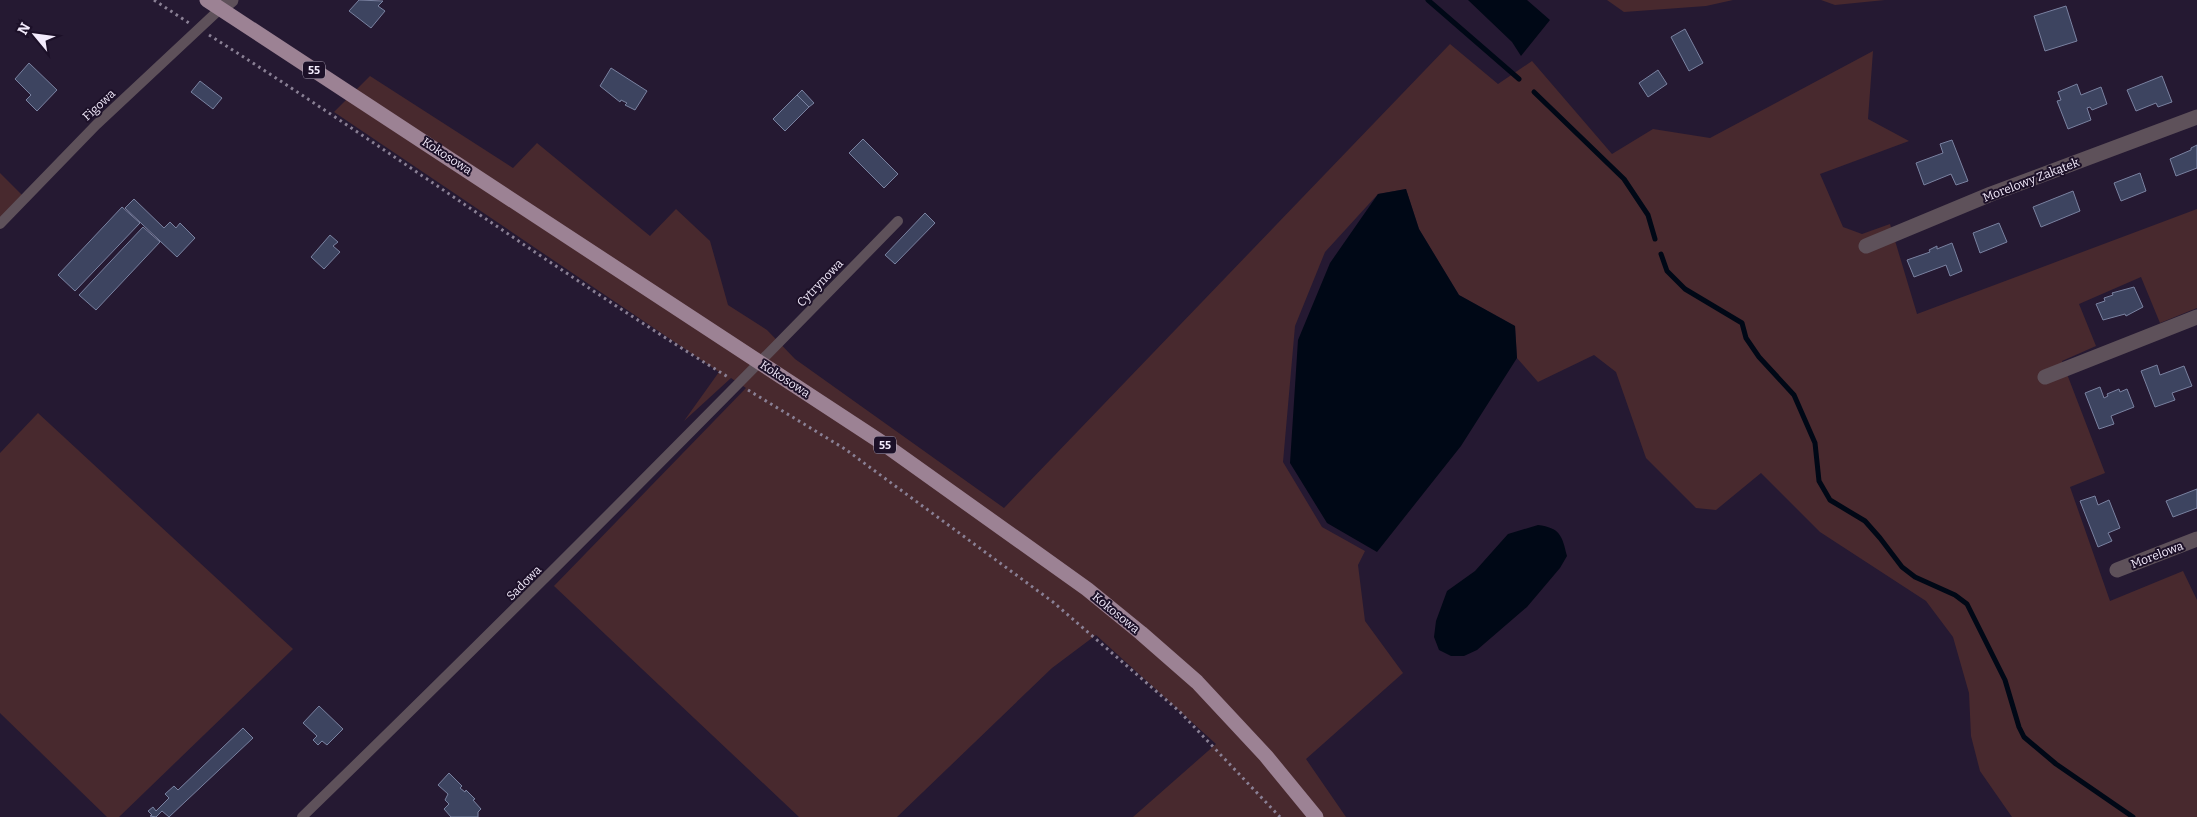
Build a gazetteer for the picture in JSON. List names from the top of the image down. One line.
{"streets":{"main road":["55","Kokosowa"],"street":["Morelowy Zakątek","Morelowa"],"lane":["Figowa","Cytrynowa","Sadowa"]},"crossings":[["Figowa","Kokosowa"],["Kokosowa","Cytrynowa"],["Kokosowa","Sadowa"],["Cytrynowa","Sadowa"]],"north":"top left"}
